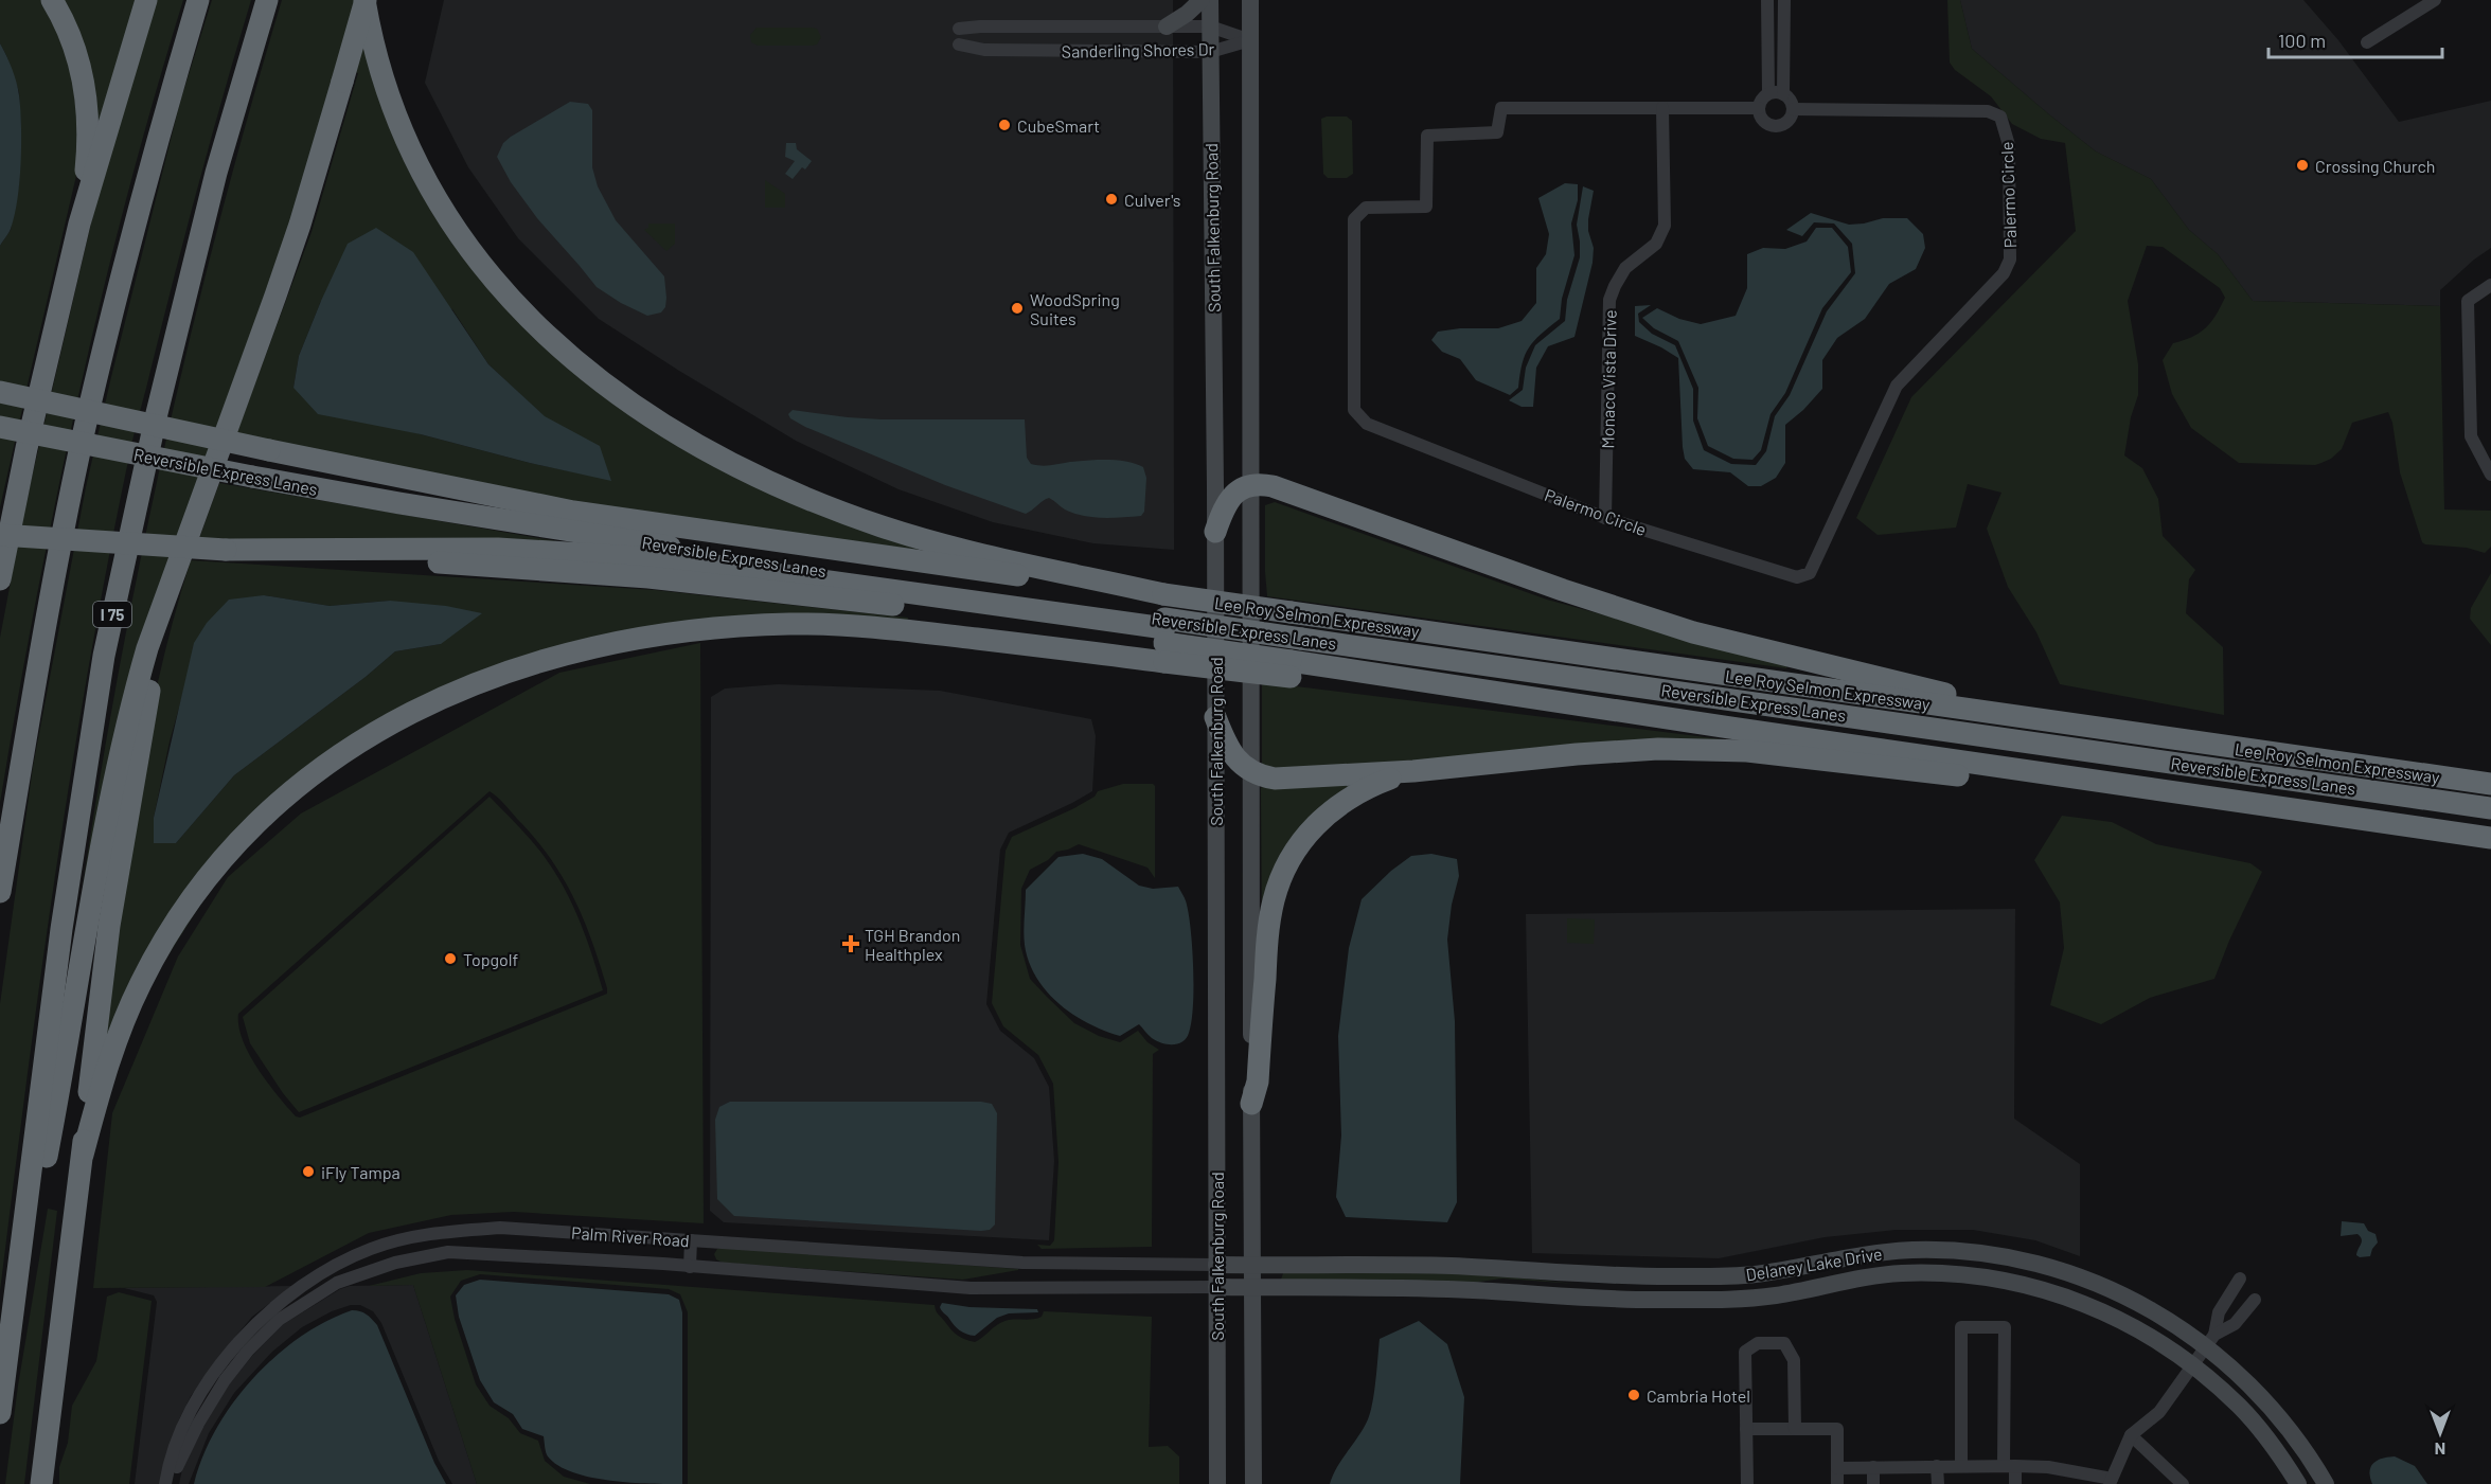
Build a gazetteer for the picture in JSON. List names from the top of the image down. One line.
{"streets":{"highway":["Reversible Express Lanes","I 75","Lee Roy Selmon Expressway"],"street":["Sanderling Shores Dr","Palermo Circle","South Falkenburg Road","Monaco Vista Drive","Palm River Road","Delaney Lake Drive"]},"crossings":[["Sanderling Shores Dr","South Falkenburg Road"],["Palermo Circle","Monaco Vista Drive"],["South Falkenburg Road","Palm River Road"],["South Falkenburg Road","Delaney Lake Drive"],["Palm River Road","Delaney Lake Drive"]],"places":{"other":["CubeSmart","Crossing Church","Culver's","WoodSpring Suites","Topgolf","iFly Tampa","Cambria Hotel"],"health":["TGH Brandon Healthplex"]},"scale_bar":"100 m","north":"bottom"}
